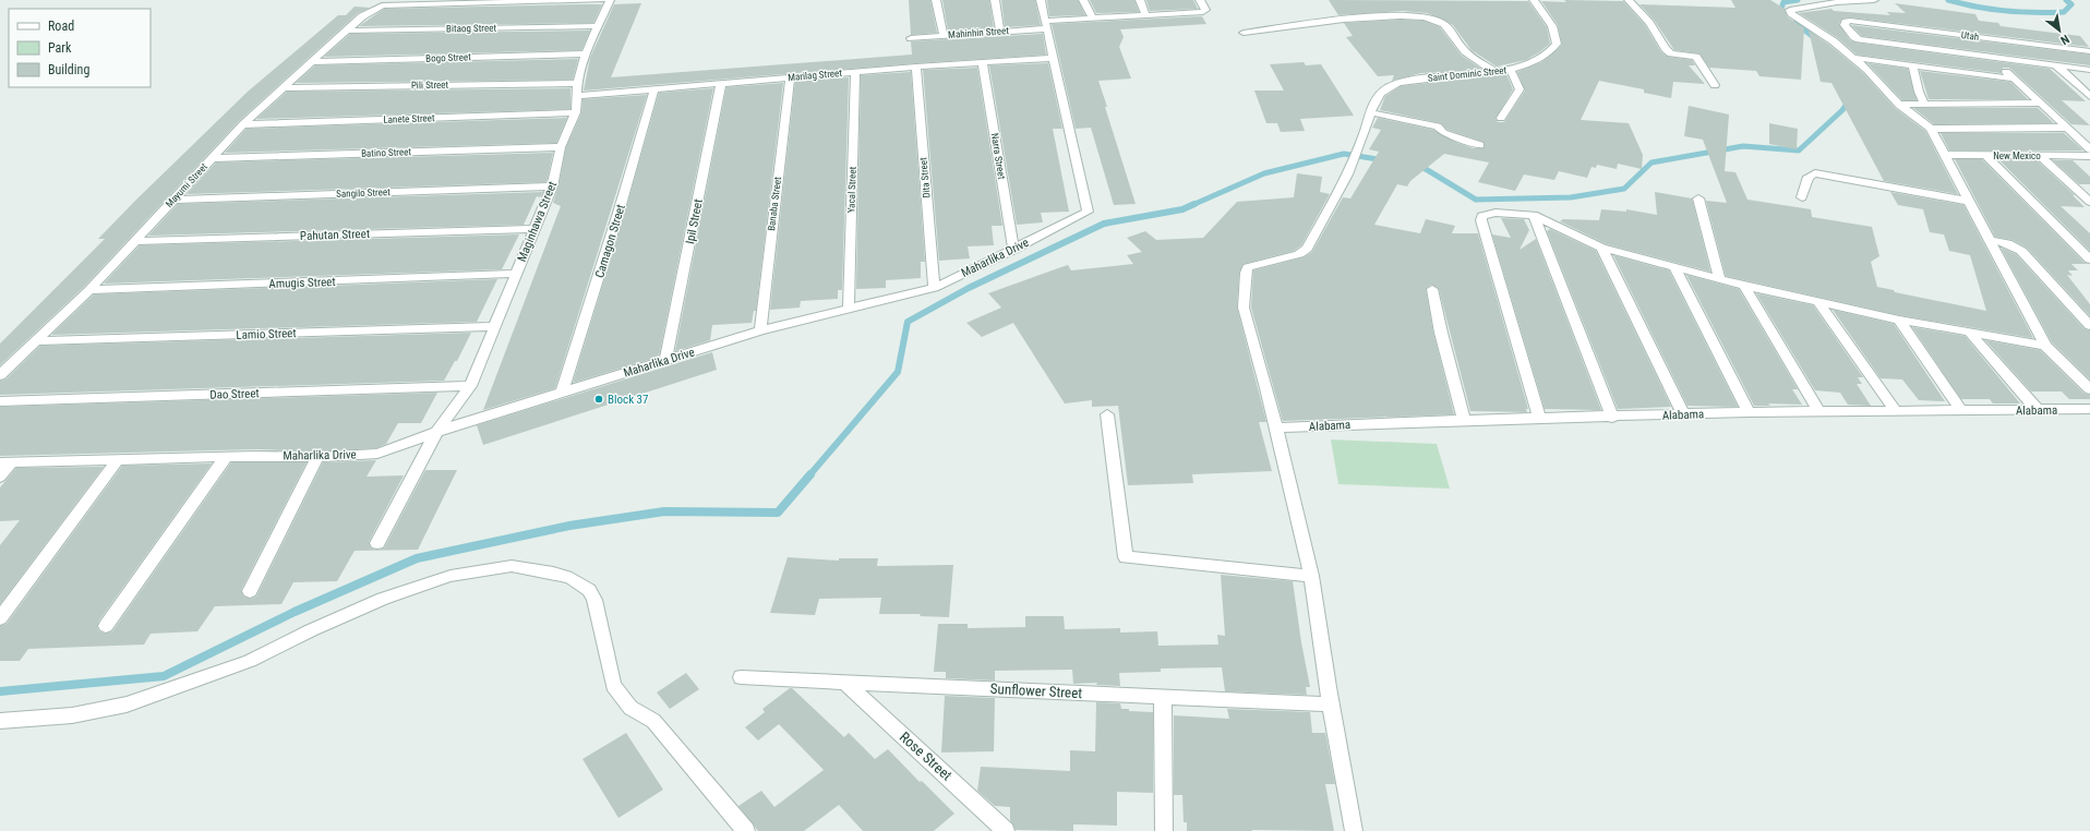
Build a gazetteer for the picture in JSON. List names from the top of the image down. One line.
{"streets":{"street":["Bitaog Street","Mahinhin Street","Utah","Bogo Street","Saint Dominic Street","Marilag Street","Pili Street","Lanete Street","Batino Street","Narra Street","New Mexico","Dita Street","Mayumi Street","Yacal Street","Sangilo Street","Banaba Street","Maginhawa Street","Ipil Street","Pahutan Street","Camagon Street","Maharlika Drive","Amugis Street","Lamio Street","Dao Street","Alabama","Sunflower Street","Rose Street"]},"crossings":[["Bitaog Street","Mayumi Street"],["Bitaog Street","Maginhawa Street"],["Mahinhin Street","Maharlika Drive"],["Bogo Street","Mayumi Street"],["Bogo Street","Maginhawa Street"],["Saint Dominic Street","Alabama"],["Marilag Street","Narra Street"],["Marilag Street","Dita Street"],["Marilag Street","Yacal Street"],["Marilag Street","Banaba Street"],["Marilag Street","Maginhawa Street"],["Marilag Street","Ipil Street"],["Marilag Street","Camagon Street"],["Marilag Street","Maharlika Drive"],["Pili Street","Mayumi Street"],["Pili Street","Maginhawa Street"],["Lanete Street","Mayumi Street"],["Lanete Street","Maginhawa Street"],["Batino Street","Mayumi Street"],["Batino Street","Maginhawa Street"],["Narra Street","Maharlika Drive"],["Dita Street","Maharlika Drive"],["Mayumi Street","Sangilo Street"],["Mayumi Street","Pahutan Street"],["Mayumi Street","Amugis Street"],["Mayumi Street","Lamio Street"],["Yacal Street","Maharlika Drive"],["Sangilo Street","Maginhawa Street"],["Banaba Street","Maharlika Drive"],["Maginhawa Street","Pahutan Street"],["Maginhawa Street","Maharlika Drive"],["Maginhawa Street","Amugis Street"],["Maginhawa Street","Lamio Street"],["Maginhawa Street","Dao Street"],["Ipil Street","Maharlika Drive"],["Camagon Street","Maharlika Drive"],["Sunflower Street","Rose Street"]],"places":["Block 37"],"legend":["Road","Park","Building"],"north":"bottom right"}
